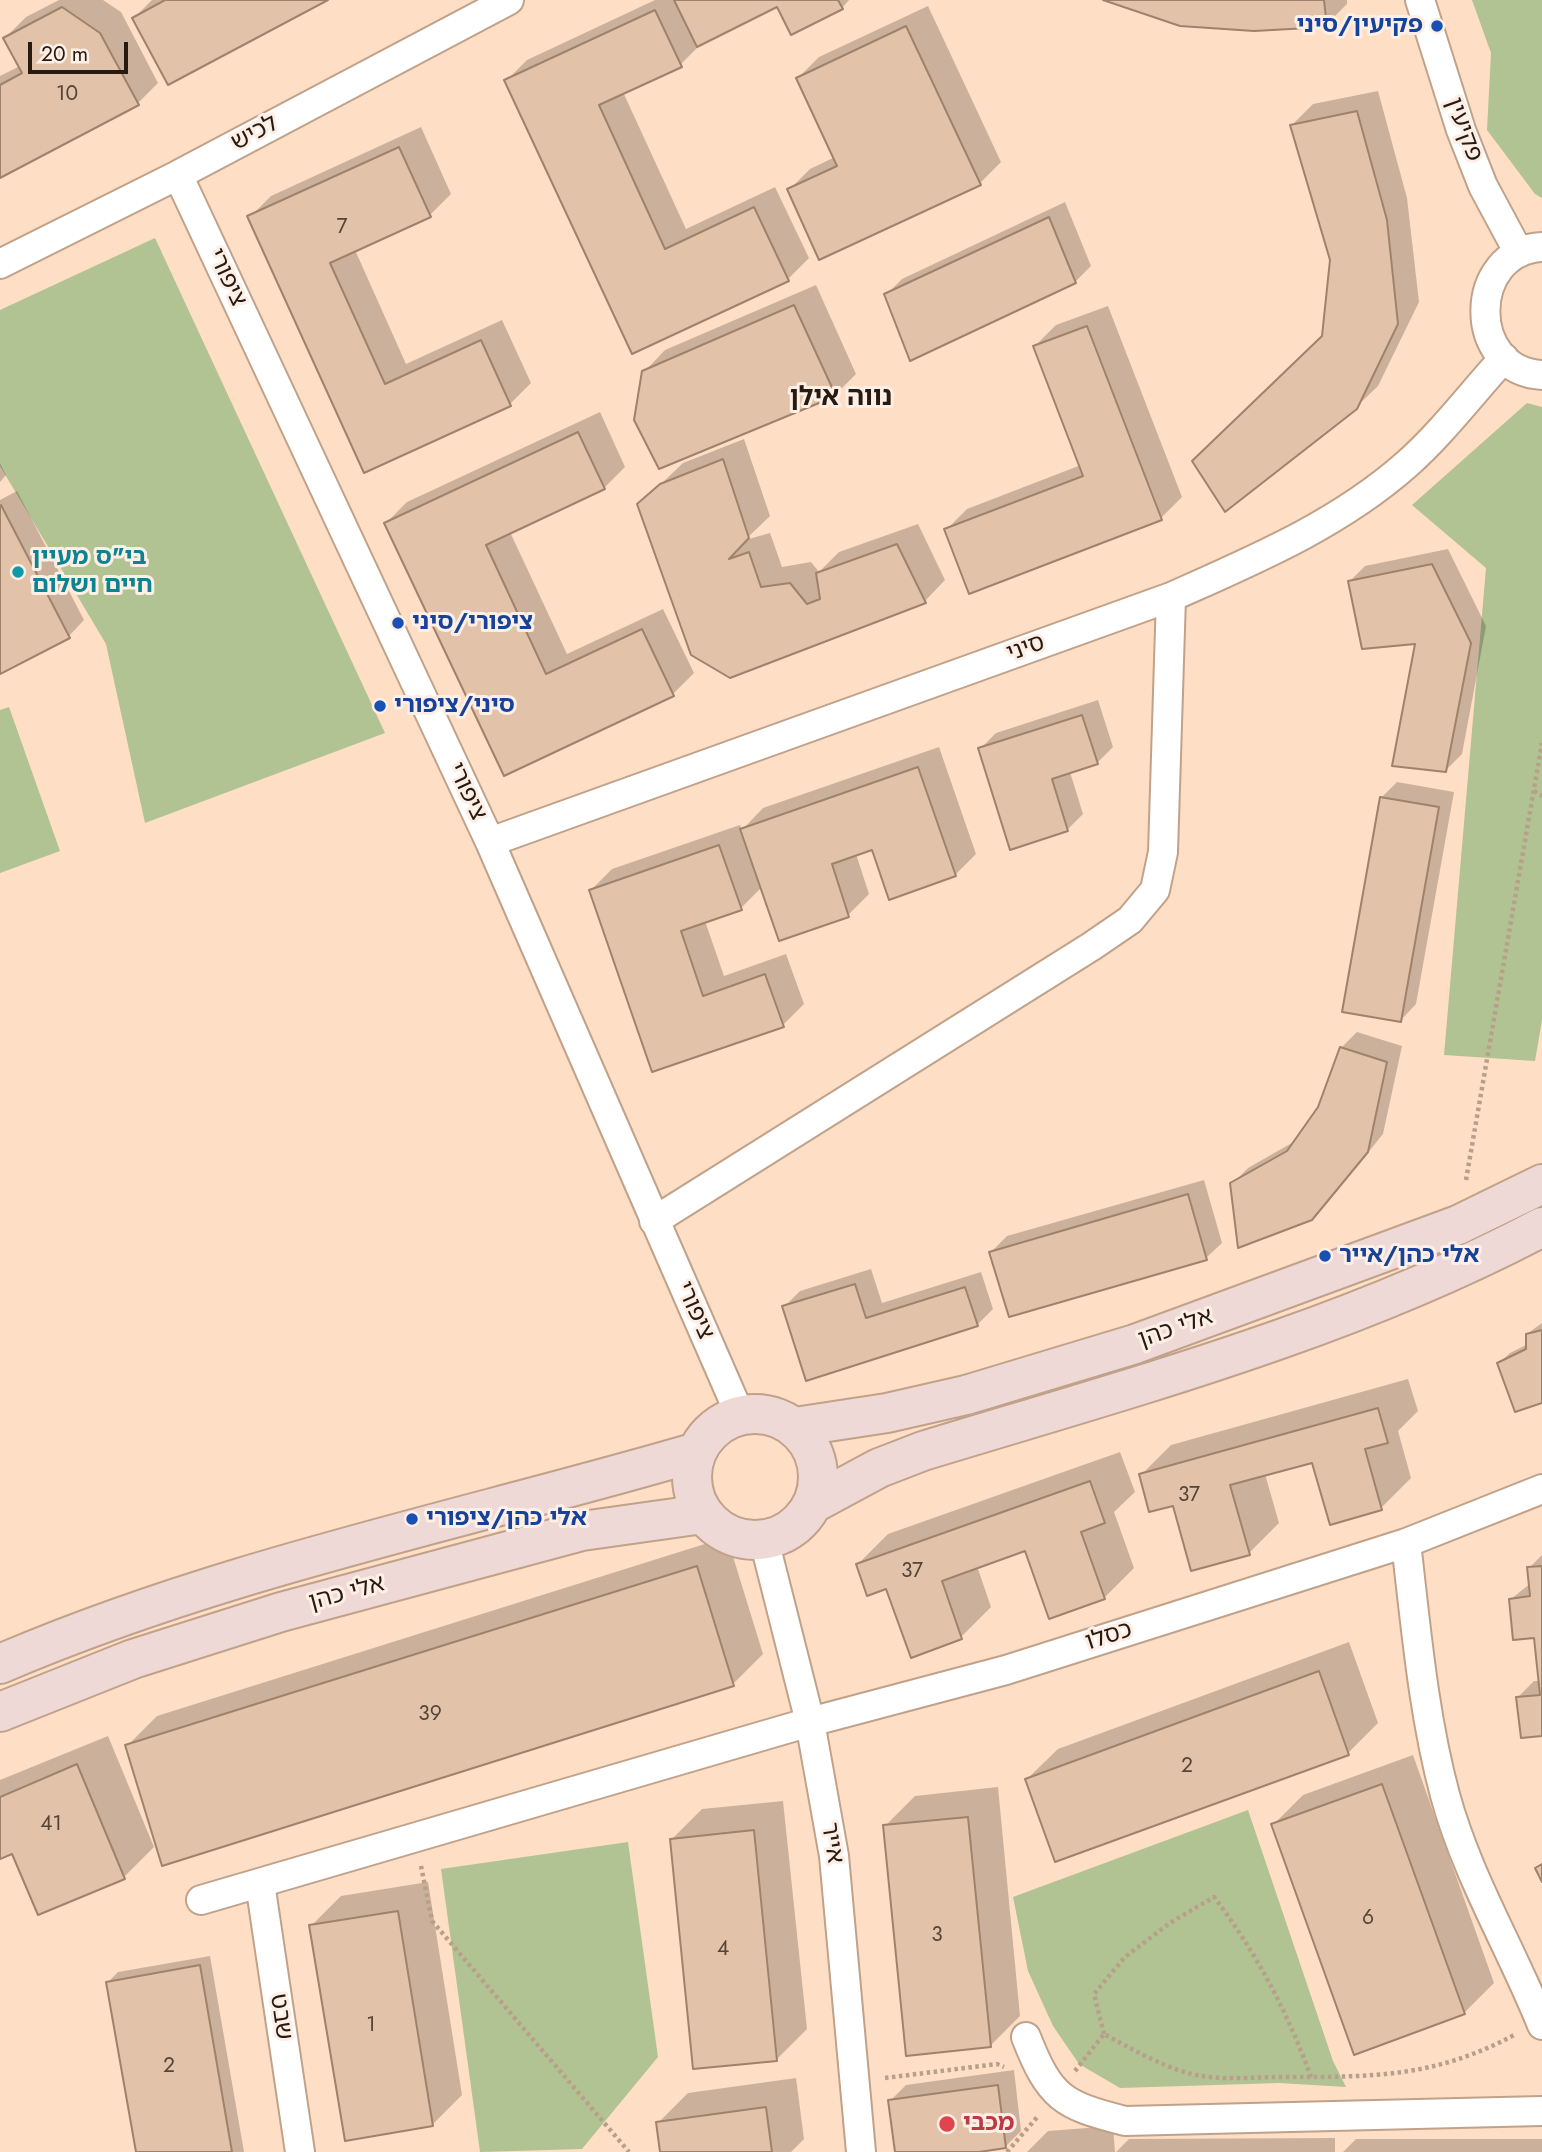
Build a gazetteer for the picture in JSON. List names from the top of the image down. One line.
{"streets":{"street":["פקיעין","לכיש","ציפורי","סיני","אלי כהן","כסלו","אייר","שבט"]},"crossings":[["לכיש","ציפורי"],["ציפורי","סיני"],["ציפורי","אלי כהן"],["ציפורי","אייר"],["אלי כהן","אייר"],["כסלו","אייר"],["כסלו","שבט"]],"districts":["נווה אילן"],"places":["פקיעין/סיני","בי\"ס מעיין חיים ושלום","ציפורי/סיני","סיני/ציפורי","אלי כהן/אייר","אלי כהן/ציפורי","מכבי"],"house_numbers":["10","7","37","37","39","2","41","6","3","4","1","2"],"scale_bar":"20 m"}
